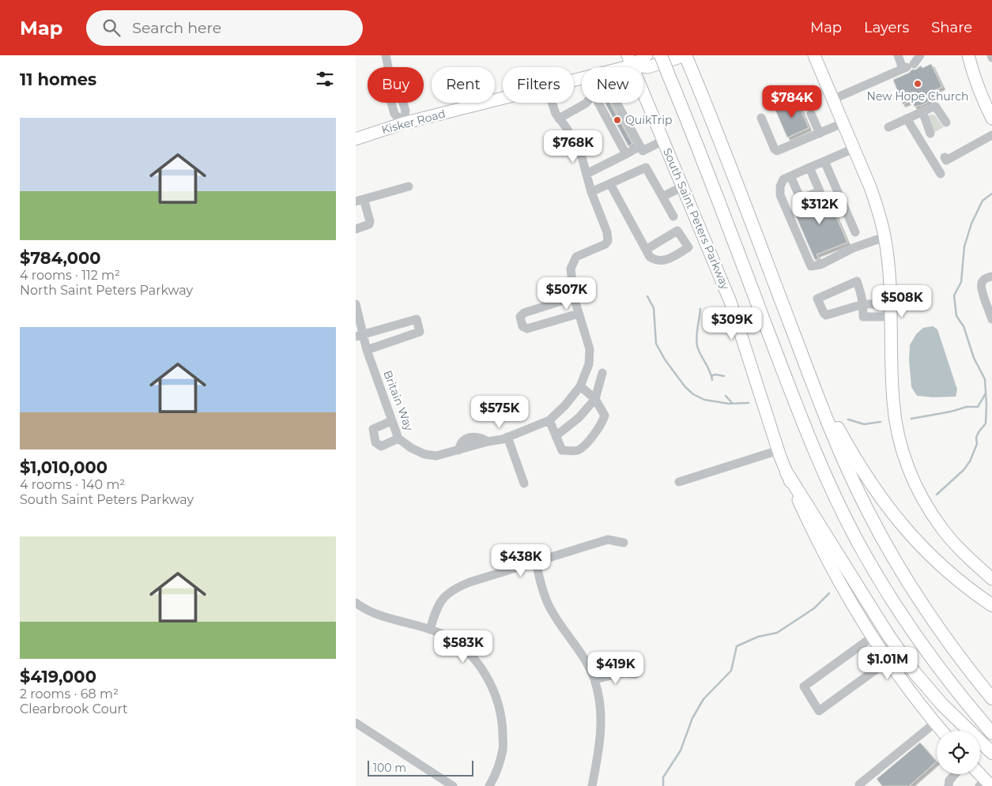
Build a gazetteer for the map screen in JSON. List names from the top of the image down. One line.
{"streets":{"main road":["Kisker Road","South Saint Peters Parkway"],"street":["Britain Way"]},"crossings":[["Kisker Road","South Saint Peters Parkway"]],"places":["New Hope Church","QuikTrip"],"scale_bar":"100 m","page":{"header":"Map","search":"Search here","nav":["Map","Layers","Share"],"heading":"11 homes","chip":["Buy","Rent","Filters","New"],"price":["$784K","$768K","$312K","$507K","$508K","$309K","$575K","$438K","$583K","$1.01M","$419K"],"list":[{"name":"$784,000","note":"4 rooms · 112 m² · North Saint Peters Parkway"},{"name":"$1,010,000","note":"4 rooms · 140 m² · South Saint Peters Parkway"},{"name":"$419,000","note":"2 rooms · 68 m² · Clearbrook Court"}],"scale":"100 m"}}
